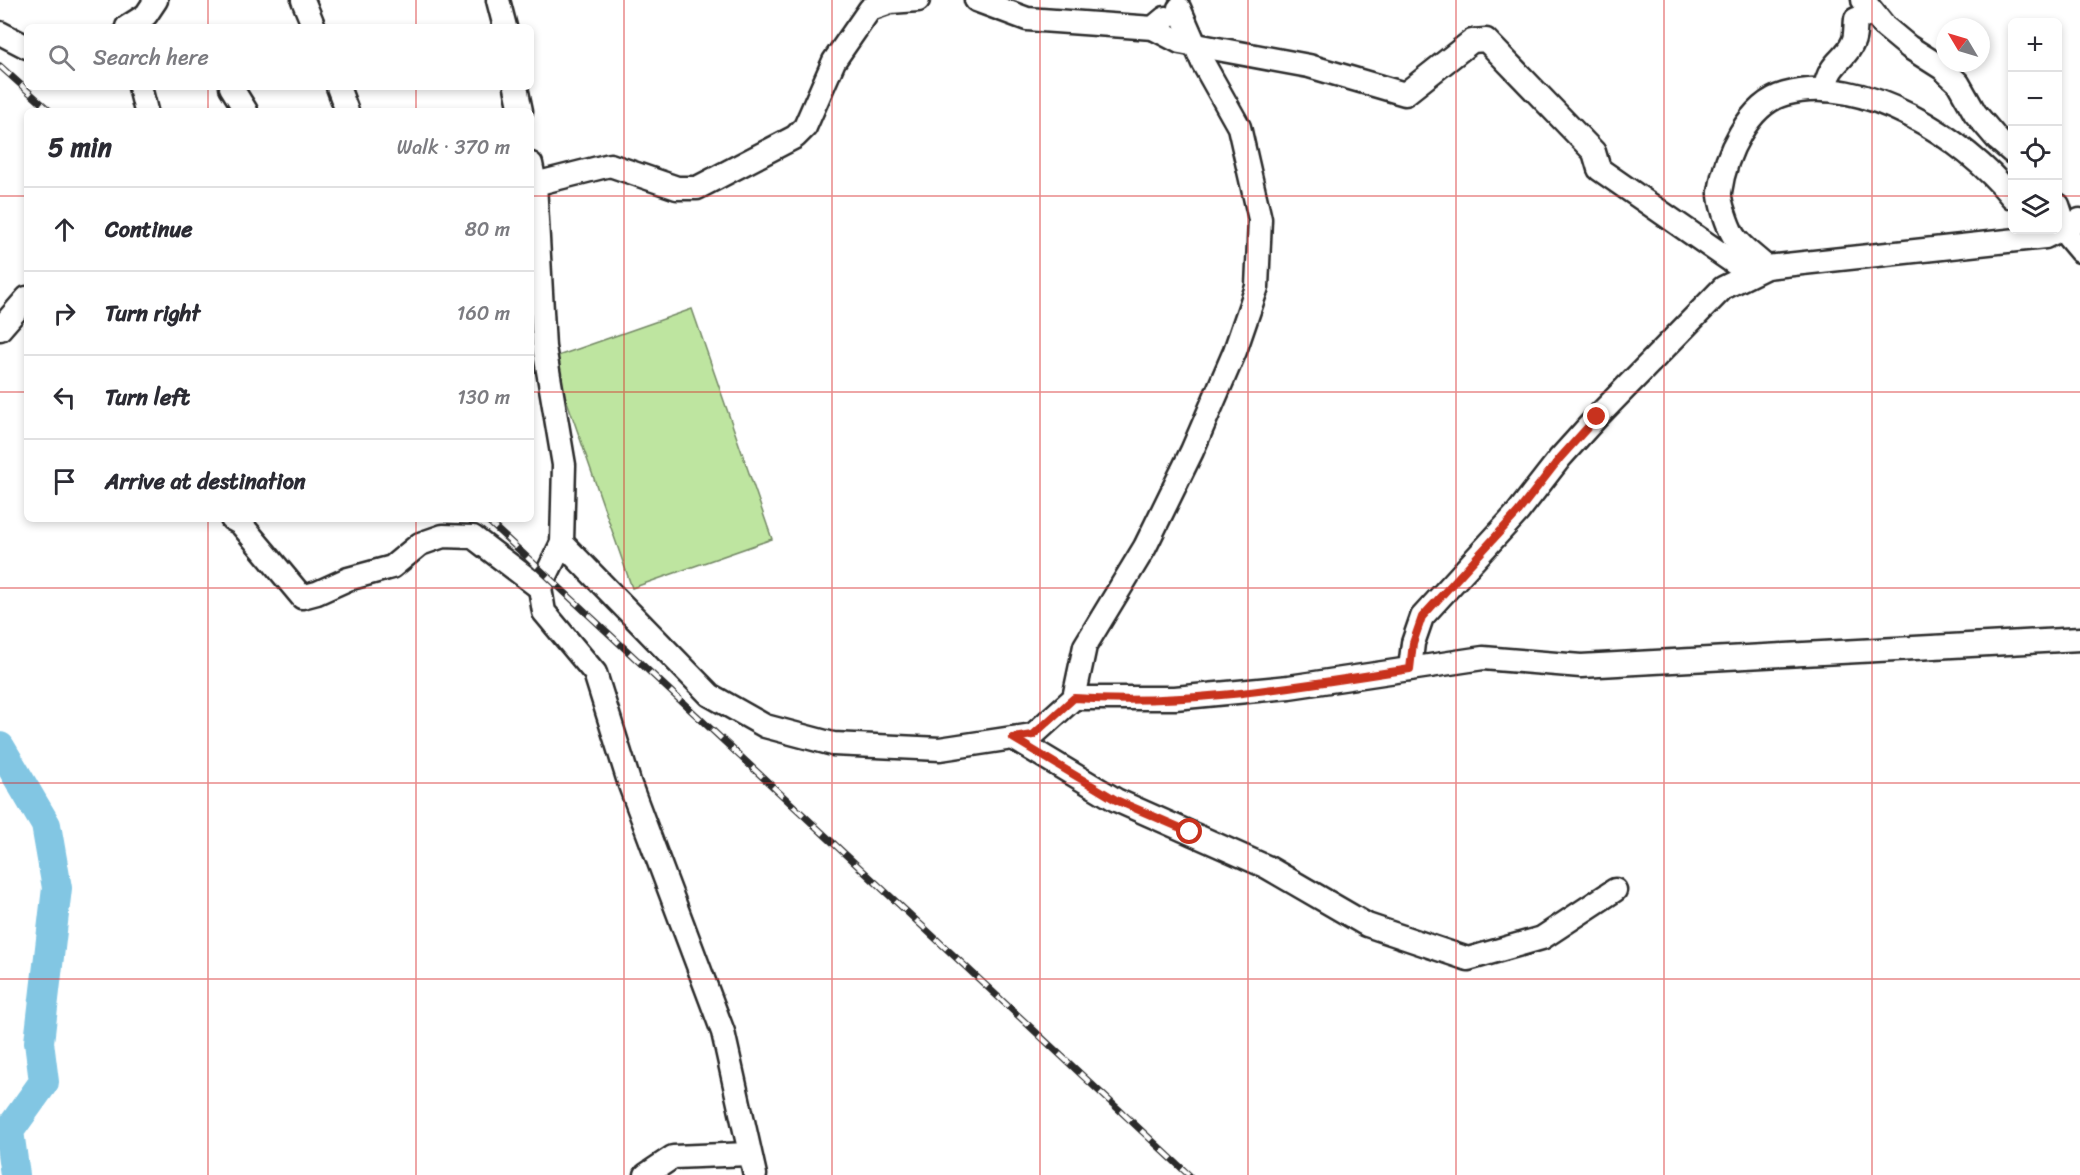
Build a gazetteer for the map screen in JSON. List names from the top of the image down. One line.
{"north":"top left","page":{"map_buttons":["+","−"],"search":"Search here","heading":["5 min","Walk · 370 m"],"list":[["Continue","80 m"],["Turn right","160 m"],["Turn left","130 m"],"Arrive at destination"]}}
